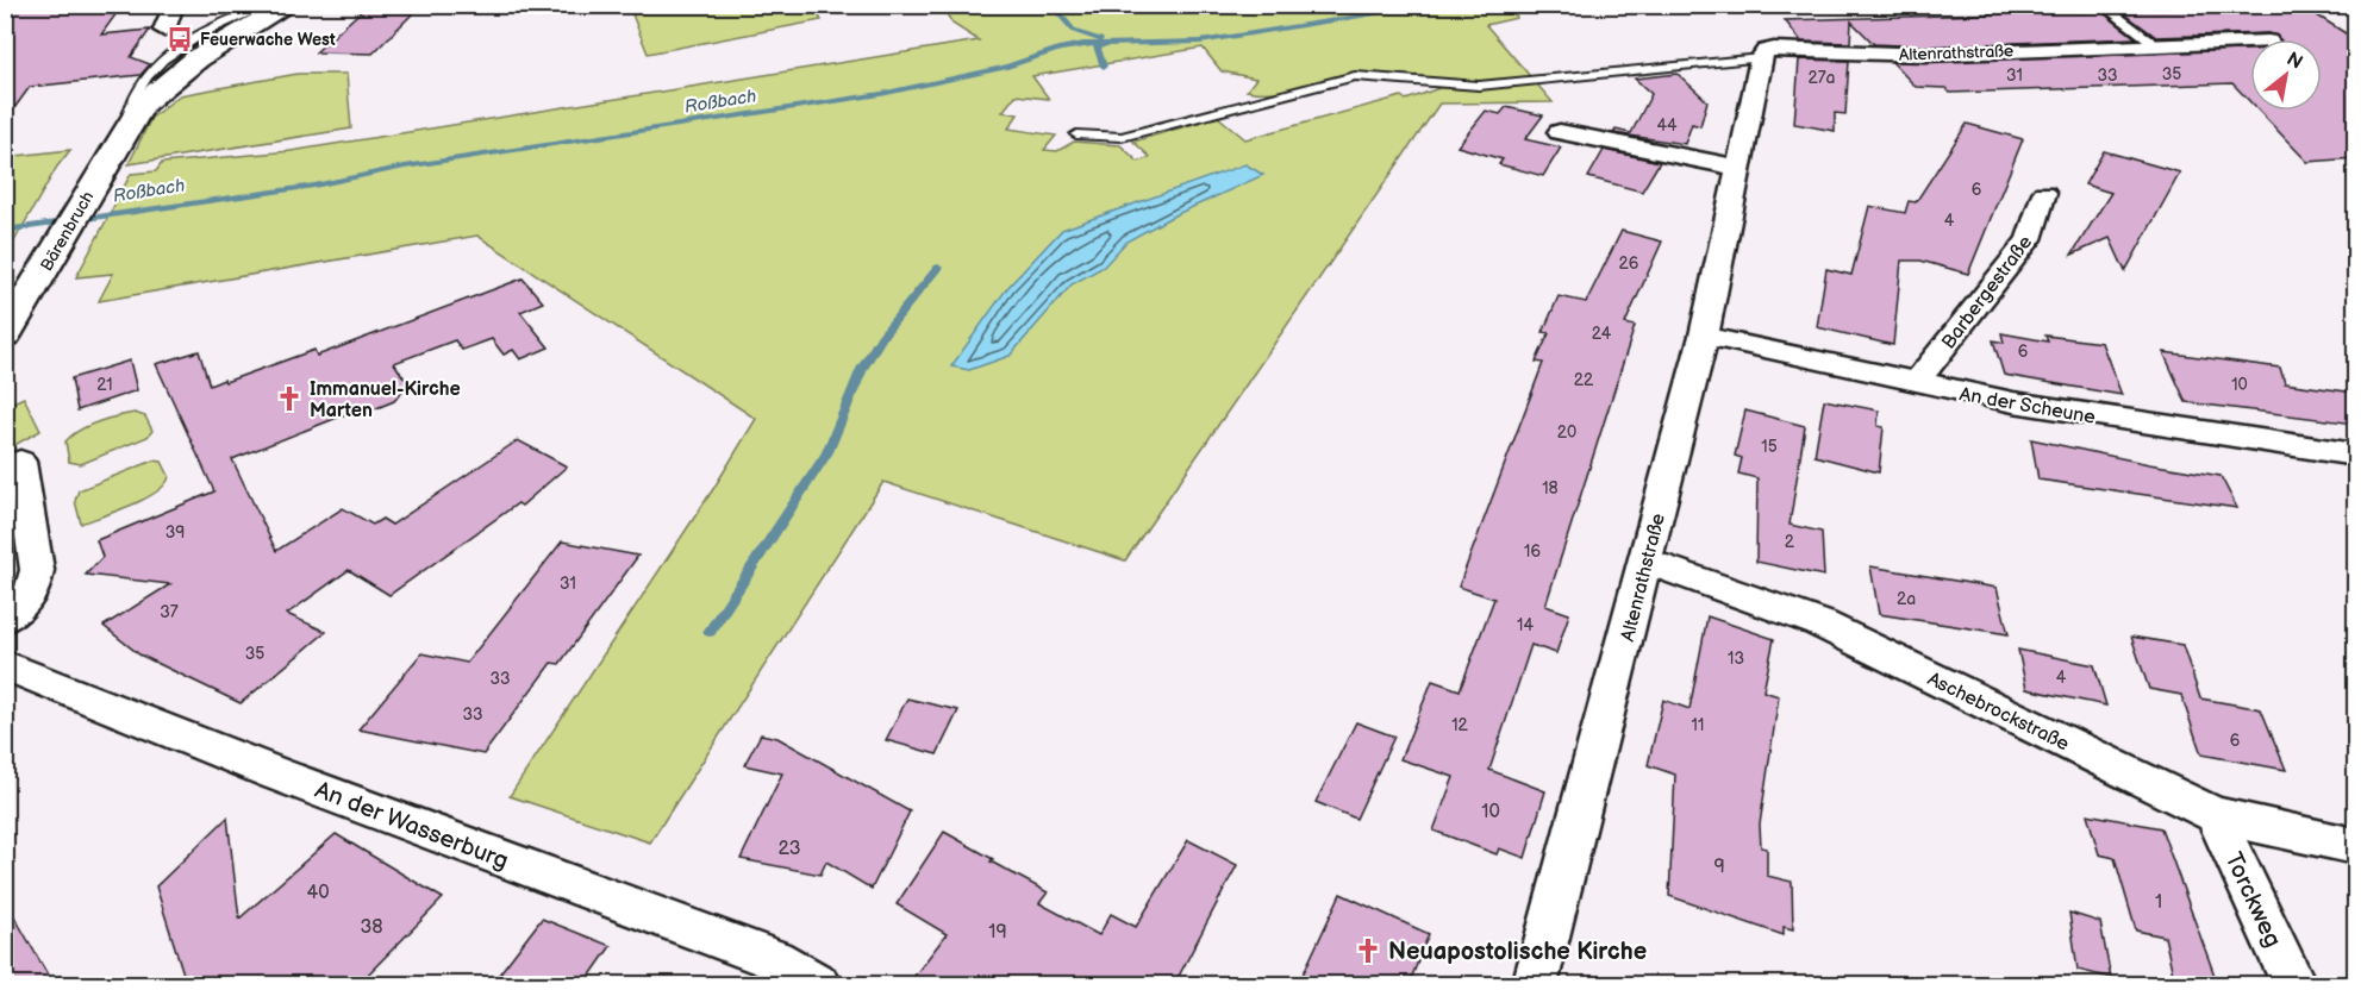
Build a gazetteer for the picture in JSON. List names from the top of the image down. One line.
{"streets":{"main road":["Bärenbruch"],"street":["Altenrathstraße","Barbergestraße","An der Scheune","Aschebrockstraße","An der Wasserburg","Torckweg"]},"crossings":[["Altenrathstraße","An der Scheune"],["Altenrathstraße","Aschebrockstraße"],["Barbergestraße","An der Scheune"],["Aschebrockstraße","Torckweg"]],"water":["Roßbach"],"places":{"bus stop":["Feuerwache West"],"church":["Immanuel-Kirche Marten","Neuapostolische Kirche"]},"house_numbers":["35","31","33","27a","44","6","4","26","24","6","22","21","10","20","15","18","39","2","16","31","2a","37","14","35","13","4","33","33","12","11","6","10","23","9","40","1","38","19"],"north":"top right"}
